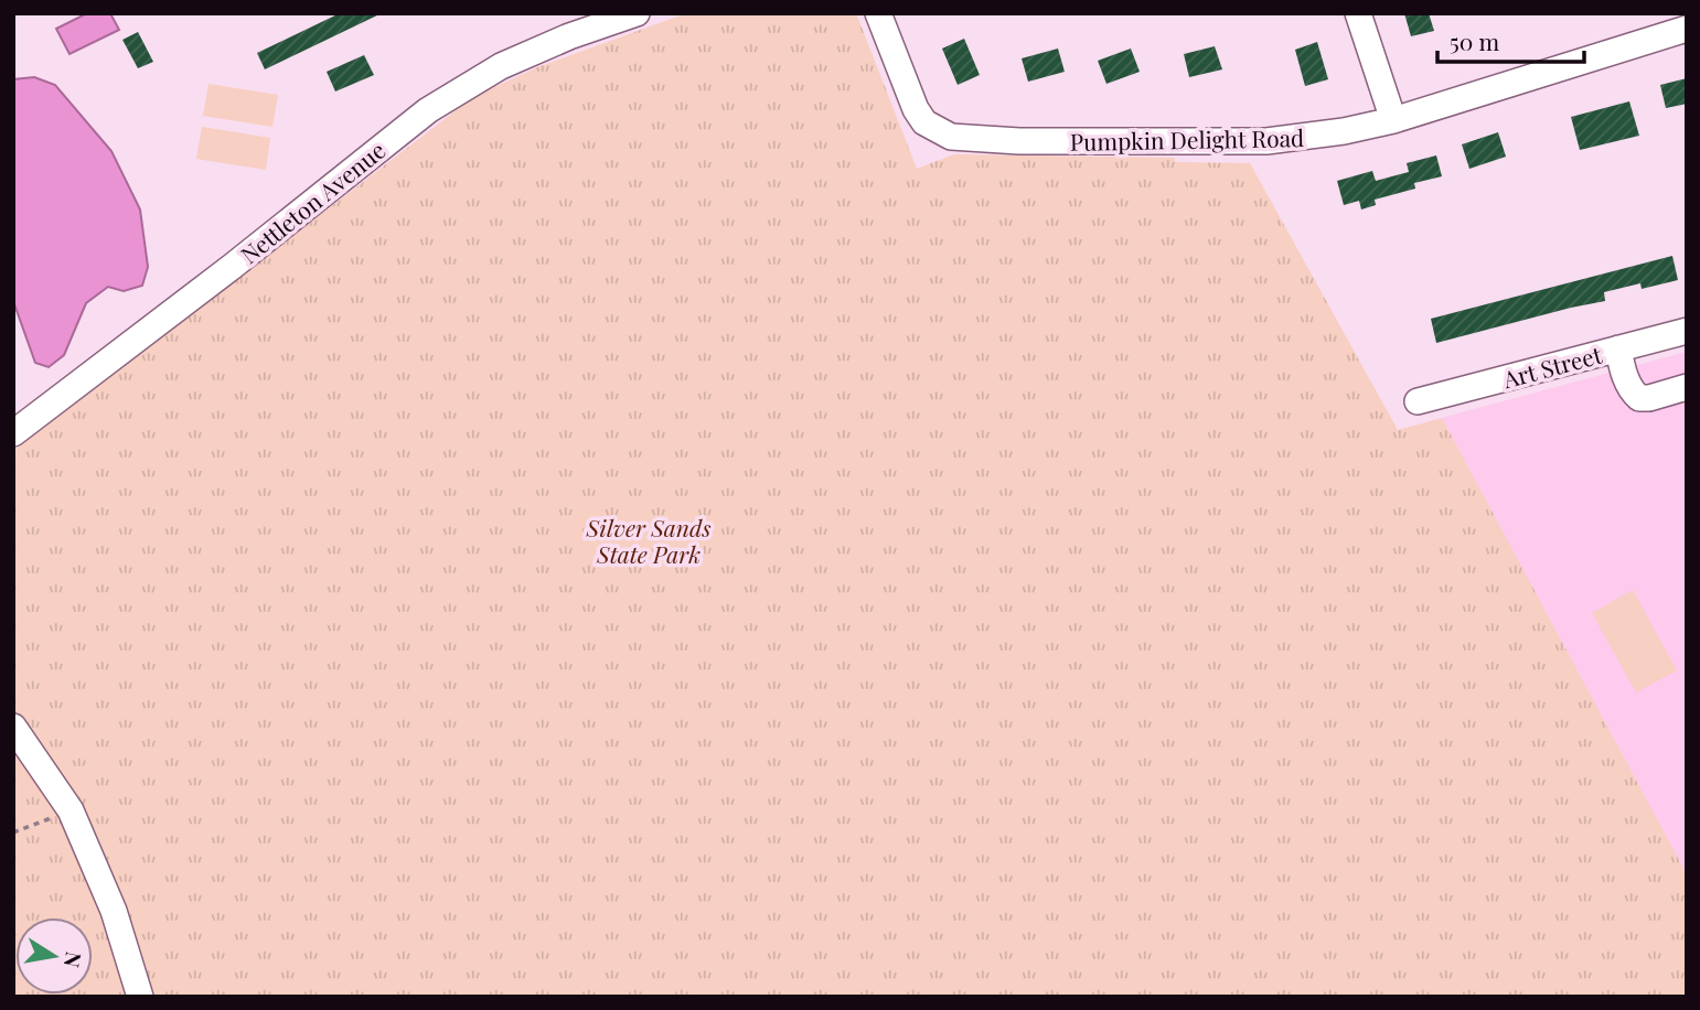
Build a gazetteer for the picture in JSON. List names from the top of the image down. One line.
{"streets":{"street":["Pumpkin Delight Road","Nettleton Avenue","Art Street"]},"parks":["Silver Sands State Park"],"scale_bar":"50 m","north":"right"}
